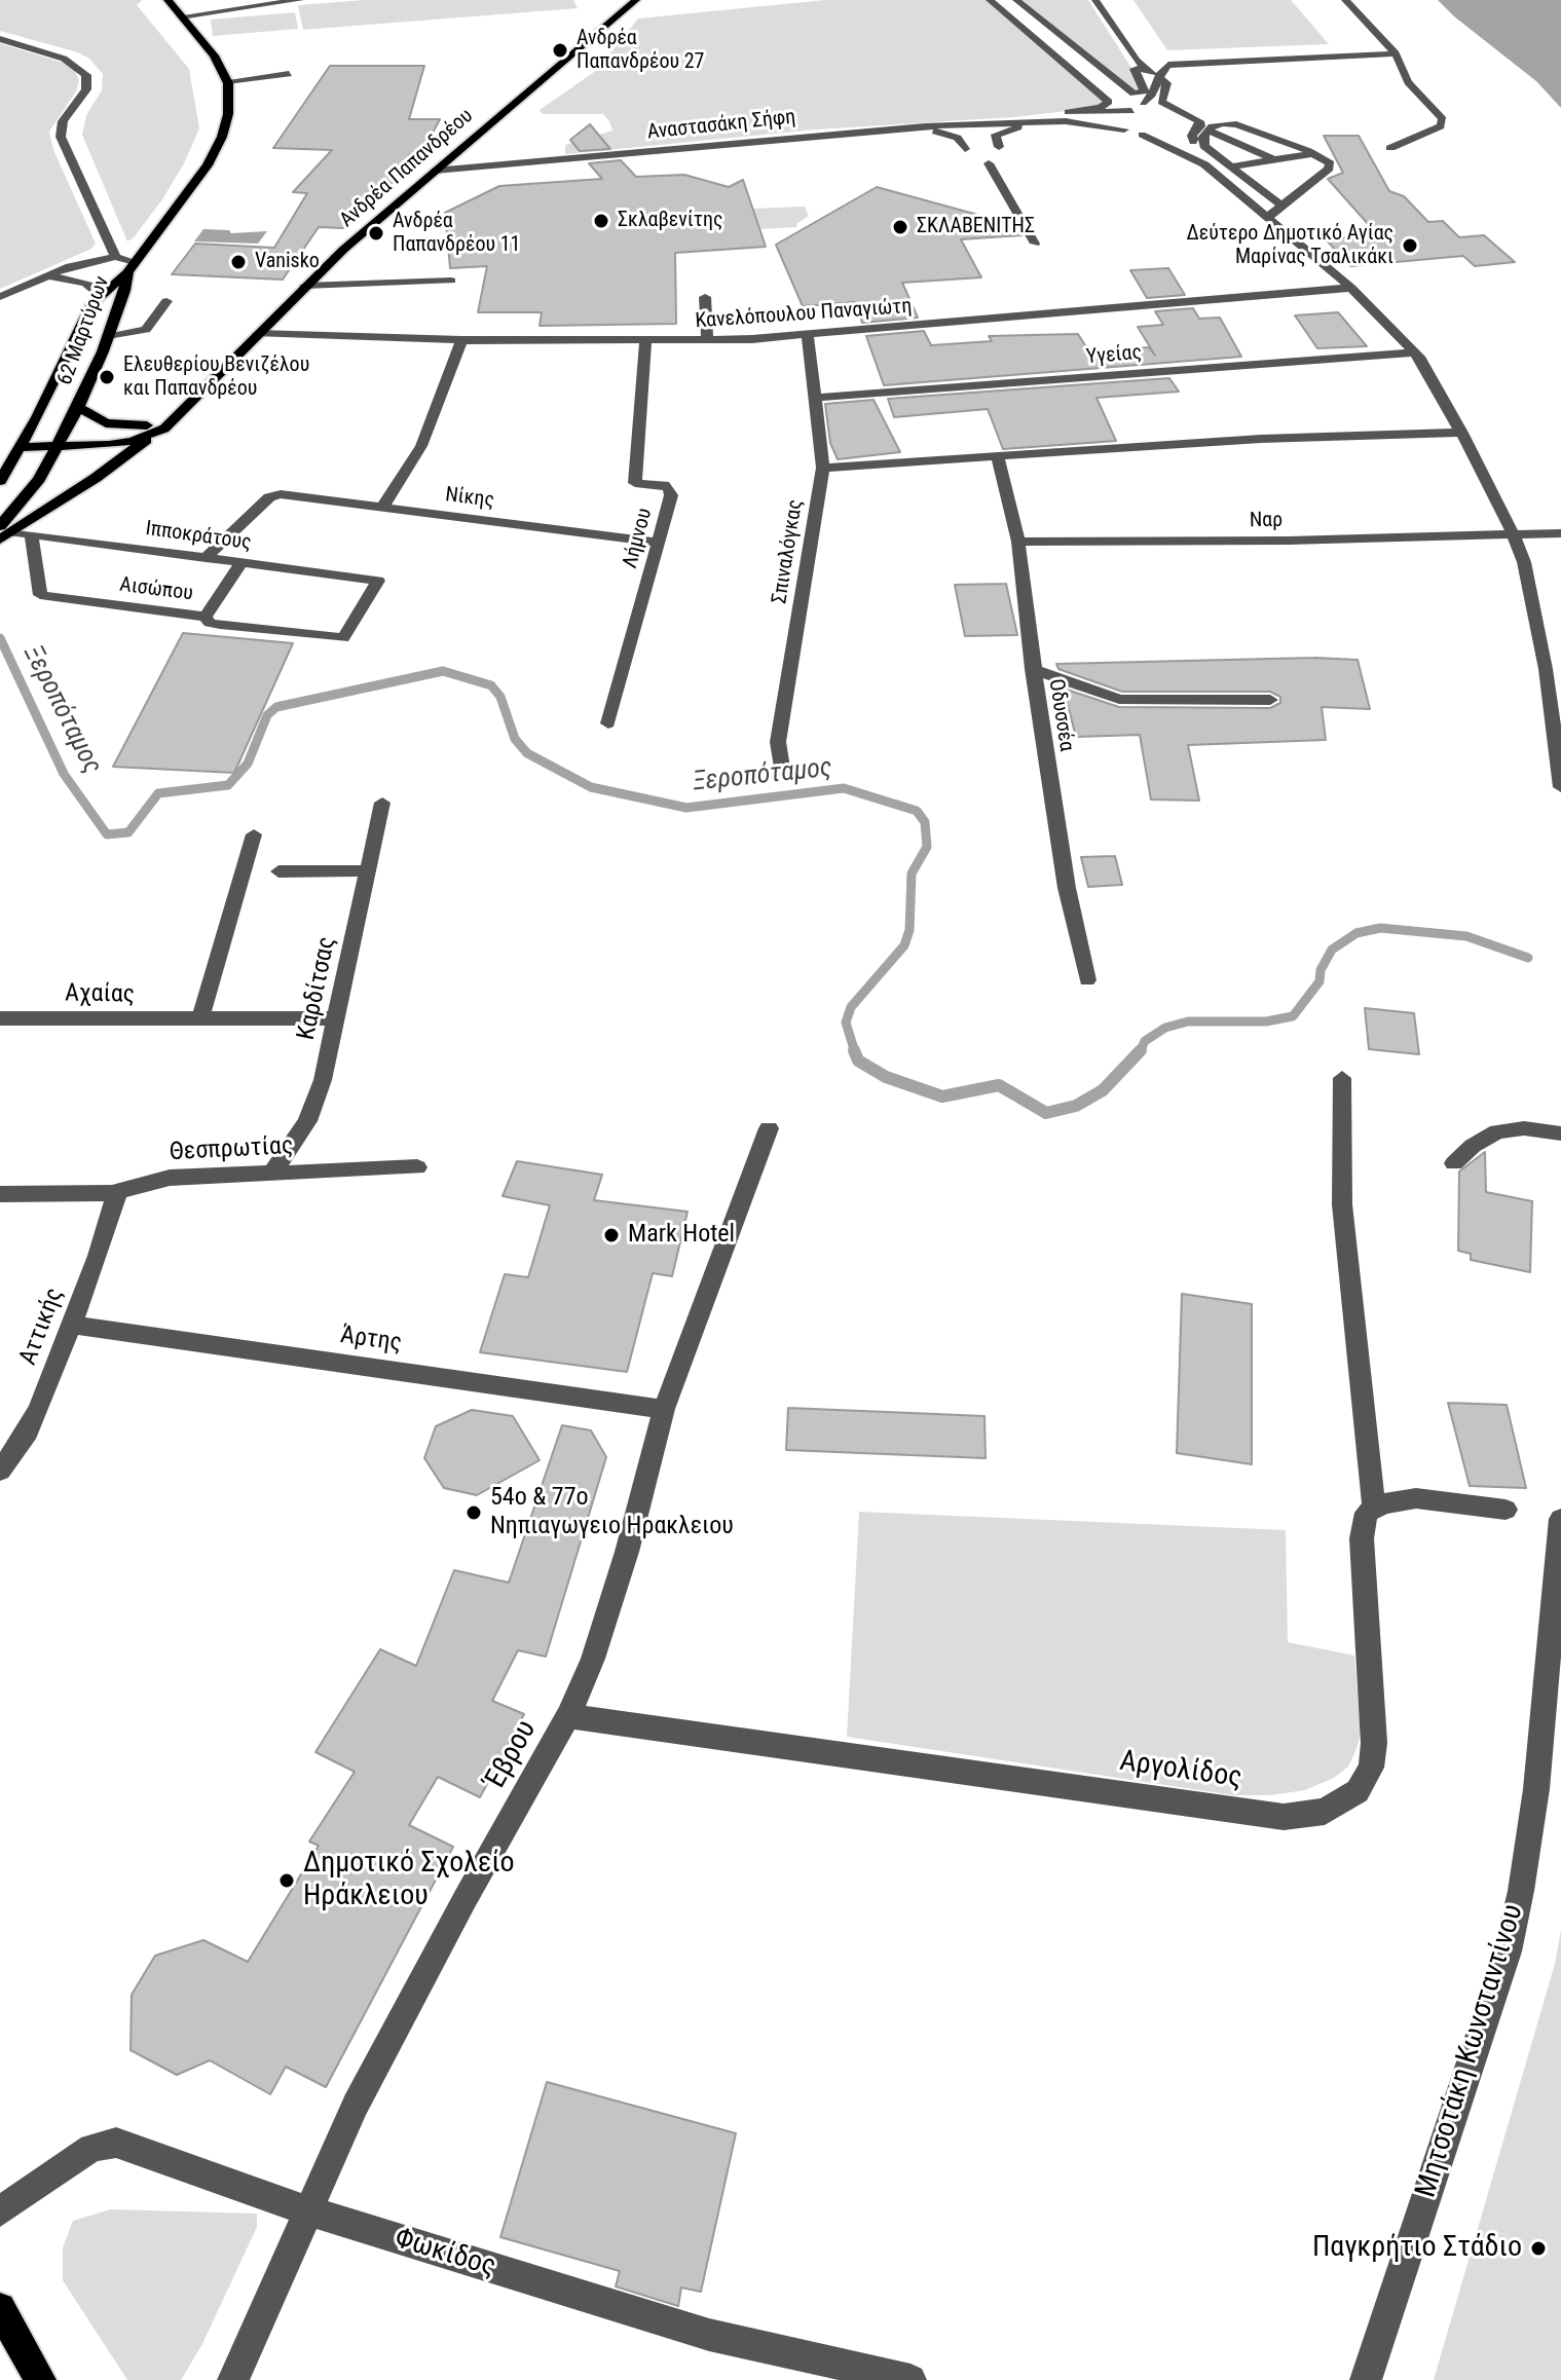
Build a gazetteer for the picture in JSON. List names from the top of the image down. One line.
{"streets":{"main road":["Ανδρέα Παπανδρέου","62 Μαρτύρων"],"street":["Αναστασάκη Σήφη","Κανελόπουλου Παναγιώτη","Υγείας","Νίκης","Ναρ","Ιπποκράτους","Λήμνου","Σπιναλόγκας","Αισώπου","Οδυσσέα","Καρδίτσας","Αχαίας","Θεσπρωτίας","Αττικής","Άρτης","Έβρου","Αργολίδος","Μητσοτάκη Κωνσταντίνου","Φωκίδος"]},"crossings":[["Αναστασάκη Σήφη","Ανδρέα Παπανδρέου"],["Ανδρέα Παπανδρέου","Κανελόπουλου Παναγιώτη"],["Ανδρέα Παπανδρέου","62 Μαρτύρων"],["Κανελόπουλου Παναγιώτη","Λήμνου"],["Κανελόπουλου Παναγιώτη","Σπιναλόγκας"],["62 Μαρτύρων","Ιπποκράτους"],["Υγείας","Σπιναλόγκας"],["Νίκης","Ιπποκράτους"],["Νίκης","Λήμνου"],["Ναρ","Οδυσσέα"],["Ιπποκράτους","Αισώπου"],["Καρδίτσας","Αχαίας"],["Καρδίτσας","Θεσπρωτίας"],["Θεσπρωτίας","Αττικής"],["Αττικής","Άρτης"],["Άρτης","Έβρου"],["Έβρου","Αργολίδος"],["Έβρου","Φωκίδος"]],"water":["Ξεροπόταμος"],"places":["Ανδρέα Παπανδρέου 27","Σκλαβενίτης","ΣΚΛΑΒΕΝΙΤΗΣ","Ανδρέα Παπανδρέου 11","Δεύτερο Δημοτικό Αγίας Μαρίνας Τσαλικάκι","Vanisko","Ελευθερίου Βενιζέλου και Παπανδρέου","Mark Hotel","54ο & 77ο Νηπιαγωγειο Ηρακλειου","Δημοτικό Σχολείο Ηράκλειου","Παγκρήτιο Στάδιο"]}
